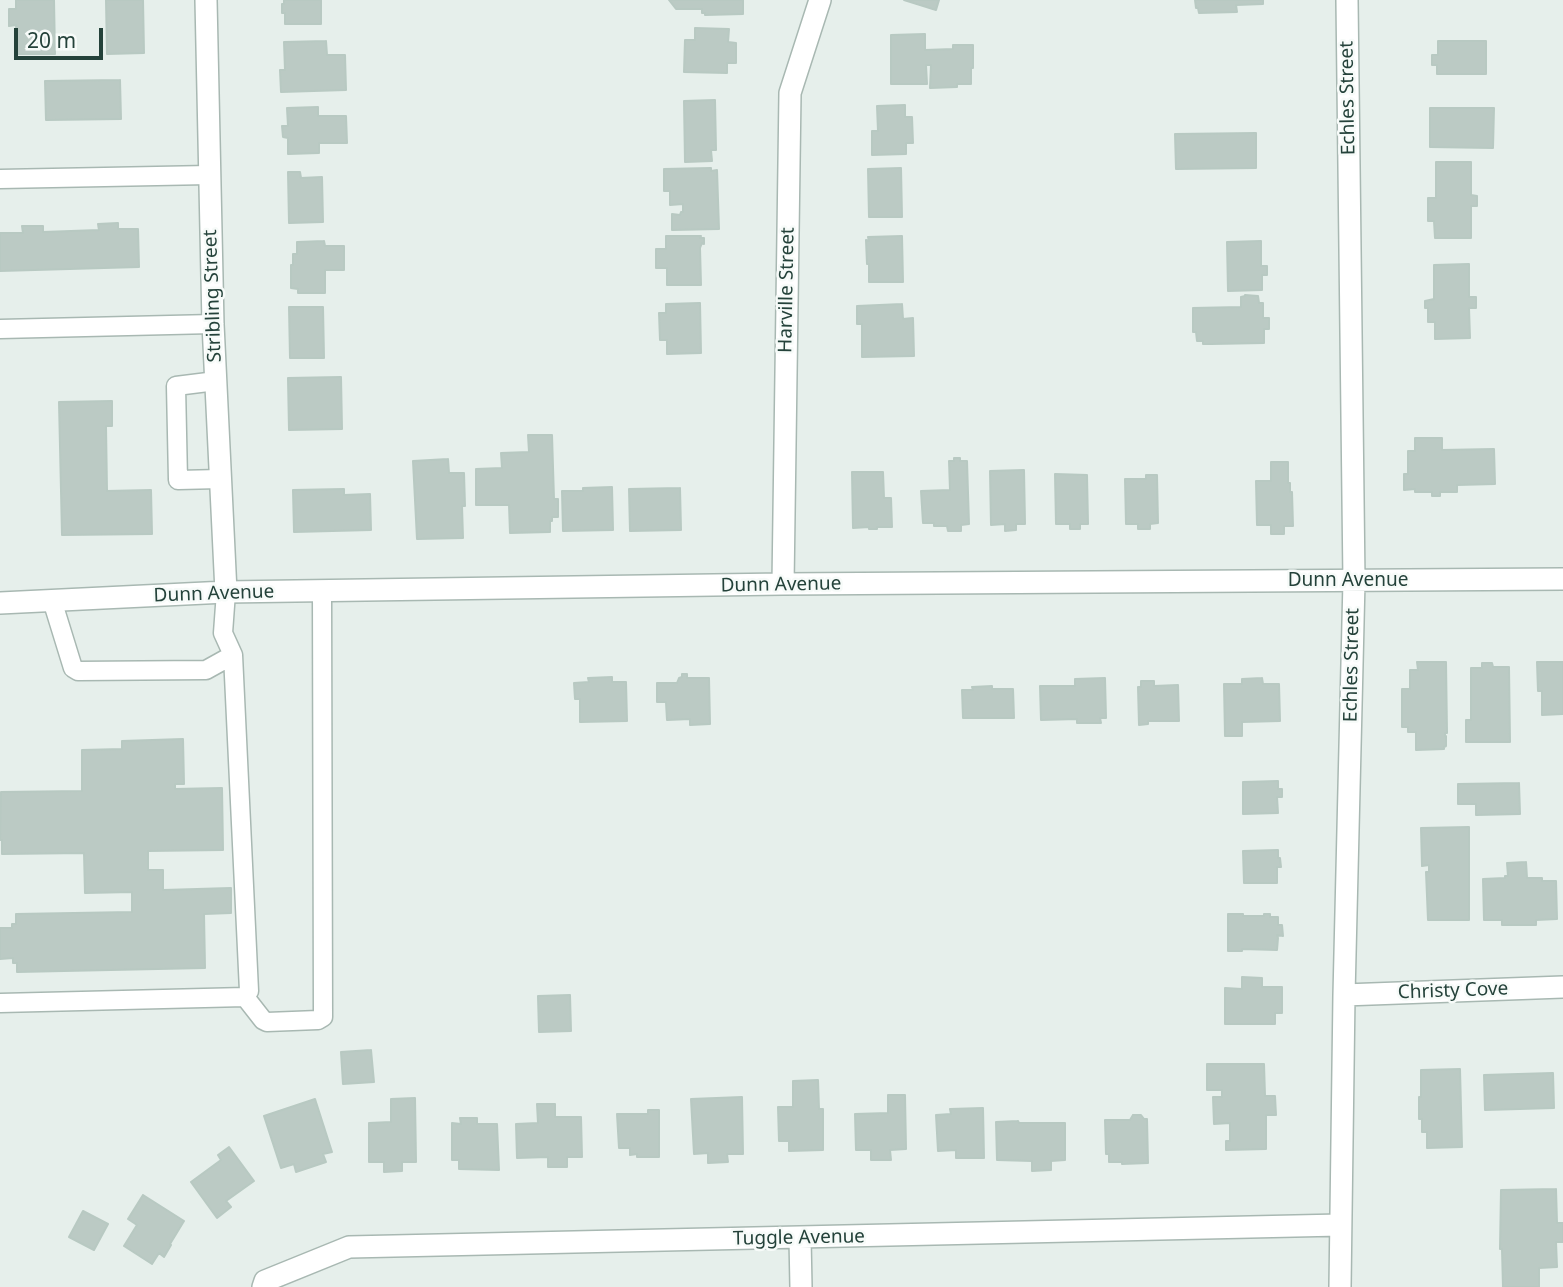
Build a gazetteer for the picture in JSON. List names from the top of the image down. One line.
{"streets":{"street":["Echles Street","Harville Street","Stribling Street","Dunn Avenue","Christy Cove","Tuggle Avenue"]},"crossings":[["Echles Street","Dunn Avenue"],["Echles Street","Christy Cove"],["Echles Street","Tuggle Avenue"],["Harville Street","Dunn Avenue"],["Stribling Street","Dunn Avenue"]],"scale_bar":"20 m"}
